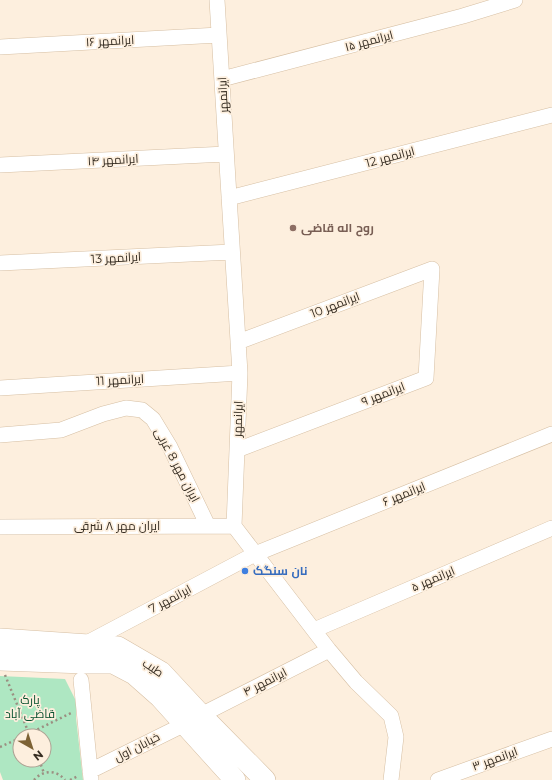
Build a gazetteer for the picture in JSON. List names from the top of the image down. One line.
{"streets":{"main road":["طیب"],"street":["ایرانمهر ۱۶","ایرانمهر ۱۵","ایرانمهر","ایرانمهر 12","ایرانمهر ۱۴","ایرانمهر 13","ایرانمهر 10","ایرانمهر 11","ایرانمهر ۹","ایران مهر 8 غربی","ایرانمهر ۶","ایران مهر ٨ شرقی","ایرانمهر ۵","ایرانمهر 7","ایرانمهر ۴","خیابان اول","ایرانمهر ۳"]},"crossings":[["ایرانمهر ۱۶","ایرانمهر"],["ایرانمهر ۱۵","ایرانمهر"],["ایرانمهر","ایرانمهر 12"],["ایرانمهر","ایرانمهر ۱۴"],["ایرانمهر","ایرانمهر 13"],["ایرانمهر","ایرانمهر 10"],["ایرانمهر","ایرانمهر 11"],["ایرانمهر","ایرانمهر ۹"],["ایرانمهر","ایران مهر ٨ شرقی"],["ایرانمهر 10","ایرانمهر ۹"],["ایران مهر 8 غربی","ایران مهر ٨ شرقی"],["ایرانمهر ۶","ایرانمهر 7"],["ایرانمهر 7","طیب"],["طیب","ایرانمهر ۴"],["طیب","خیابان اول"],["ایرانمهر ۴","خیابان اول"]],"parks":["پارک قاضی آباد"],"places":["روح اله قاضی","نان سنگک"],"north":"bottom right"}
